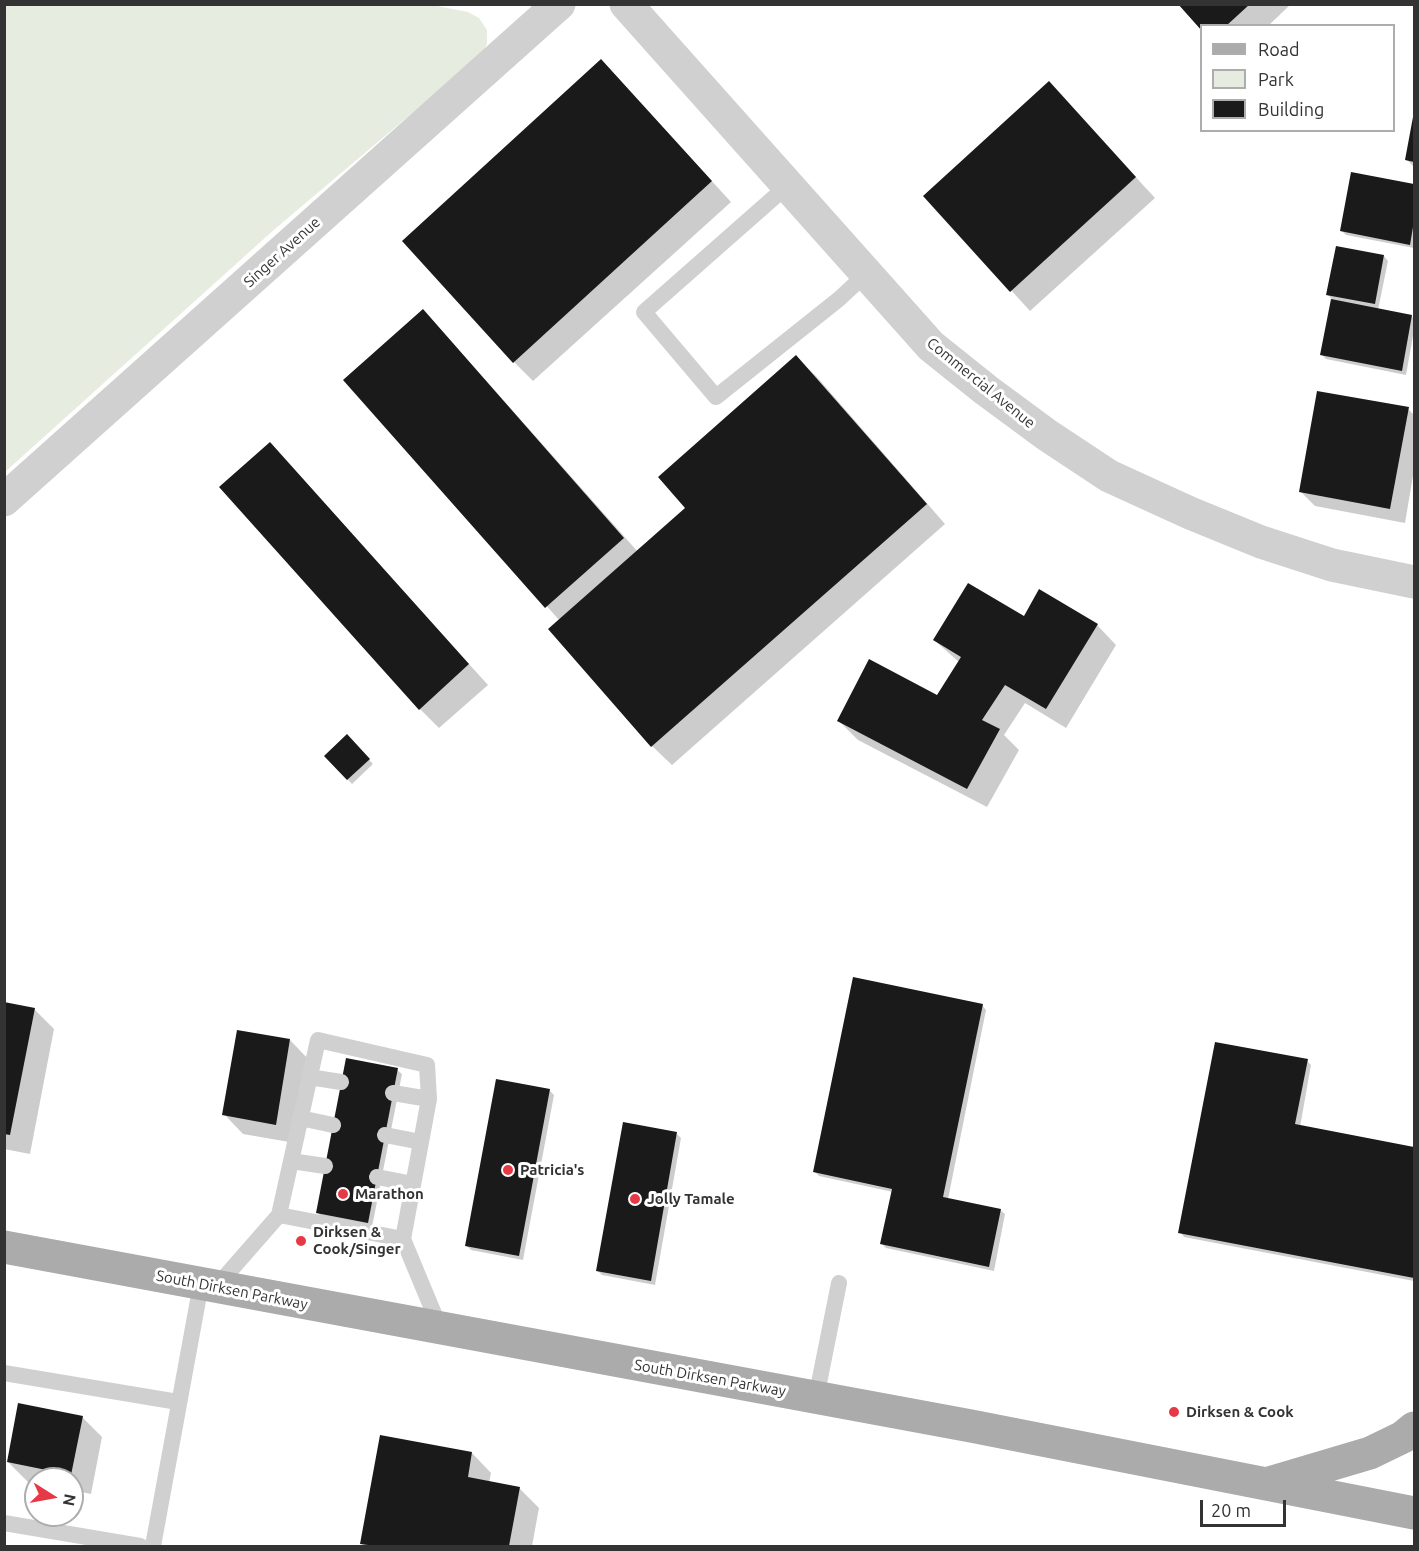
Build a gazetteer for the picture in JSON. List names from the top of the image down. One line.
{"streets":{"main road":["South Dirksen Parkway"],"street":["Singer Avenue","Commercial Avenue"]},"places":["Patricia's","Marathon","Jolly Tamale","Dirksen & Cook/Singer","Dirksen & Cook"],"legend":["Road","Park","Building"],"scale_bar":"20 m","north":"right"}
